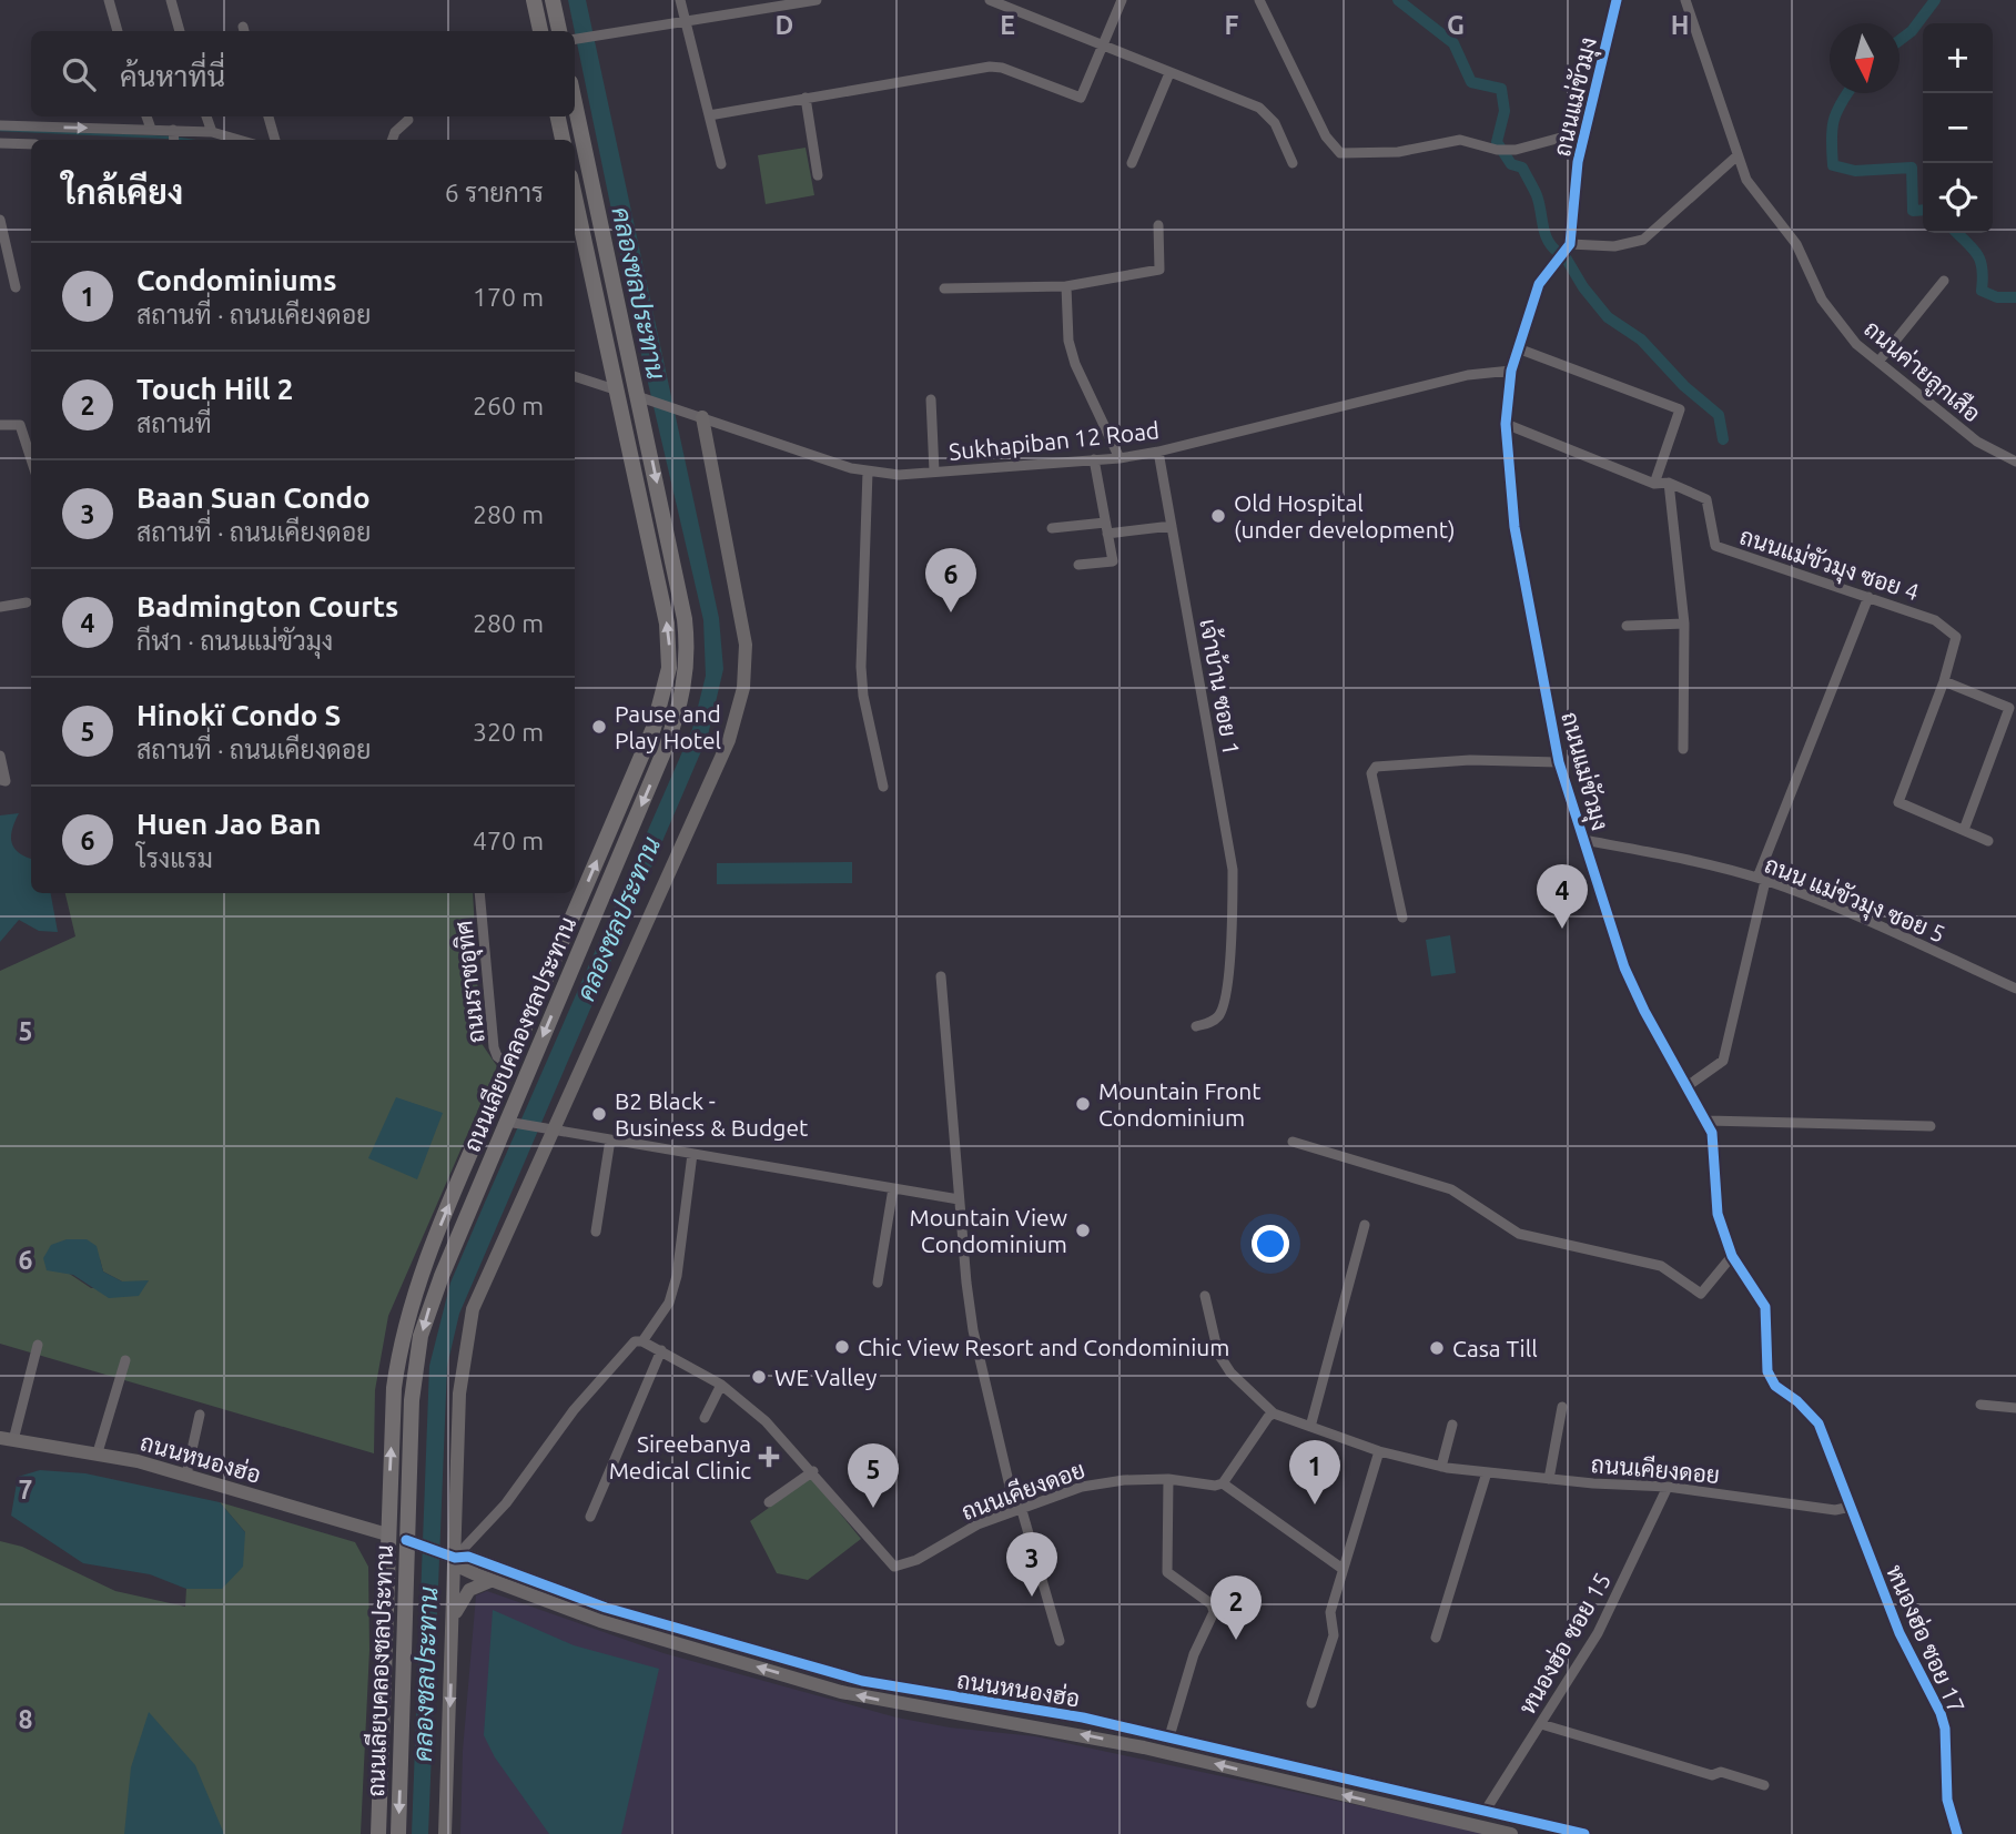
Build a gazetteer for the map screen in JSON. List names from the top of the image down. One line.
{"streets":{"main road":["ถนนเลียบคลองชลประทาน"],"street":["ถนนแม่ขัวมุง","ถนนค่ายลูกเสือ","Sukhapiban 12 Road","ถนนแม่ขัวมุง ซอย 4","เจ้าบ้าน ซอย 1","ถนน แม่ขัวมุง ซอย 5","ถนนราชอุทิศ","ถนนหนองฮ่อ","ถนนเคียงดอย","หนองฮ่อ ซอย 17","หนองฮ่อ ซอย 15"]},"crossings":[["ถนนแม่ขัวมุง","Sukhapiban 12 Road"],["ถนนแม่ขัวมุง","ถนนแม่ขัวมุง ซอย 4"],["ถนนแม่ขัวมุง","ถนน แม่ขัวมุง ซอย 5"],["ถนนแม่ขัวมุง","ถนนเคียงดอย"],["ถนนแม่ขัวมุง","หนองฮ่อ ซอย 17"],["Sukhapiban 12 Road","เจ้าบ้าน ซอย 1"],["Sukhapiban 12 Road","ถนนเลียบคลองชลประทาน"],["ถนนราชอุทิศ","ถนนเลียบคลองชลประทาน"],["ถนนเลียบคลองชลประทาน","ถนนหนองฮ่อ"],["ถนนหนองฮ่อ","หนองฮ่อ ซอย 15"],["ถนนเคียงดอย","หนองฮ่อ ซอย 17"],["ถนนเคียงดอย","หนองฮ่อ ซอย 15"]],"water":["คลองชลประทาน"],"places":{"other":["Old Hospital (under development)","Pause and Play Hotel","Mountain Front Condominium","B2 Black - Business & Budget","Mountain View Condominium","Chic View Resort and Condominium","Casa Till","WE Valley"],"health":["Sireebanya Medical Clinic"]},"north":"bottom","page":{"map_buttons":["+","−"],"search":"ค้นหาที่นี่","heading":["ใกล้เคียง","6 รายการ"],"list":[{"mark":"1","name":"Condominiums","note":"สถานที่ · ถนนเคียงดอย","value":"170 m"},{"mark":"2","name":"Touch Hill 2","note":"สถานที่","value":"260 m"},{"mark":"3","name":"Baan Suan Condo","note":"สถานที่ · ถนนเคียงดอย","value":"280 m"},{"mark":"4","name":"Badmington Courts","note":"กีฬา · ถนนแม่ขัวมุง","value":"280 m"},{"mark":"5","name":"Hinokï Condo S","note":"สถานที่ · ถนนเคียงดอย","value":"320 m"},{"mark":"6","name":"Huen Jao Ban","note":"โรงแรม","value":"470 m"}],"pins":["6","4","1","5","3","2"]},"grid":{"columns":["D","E","F","G","H"],"rows":["5","6","7","8"]}}
